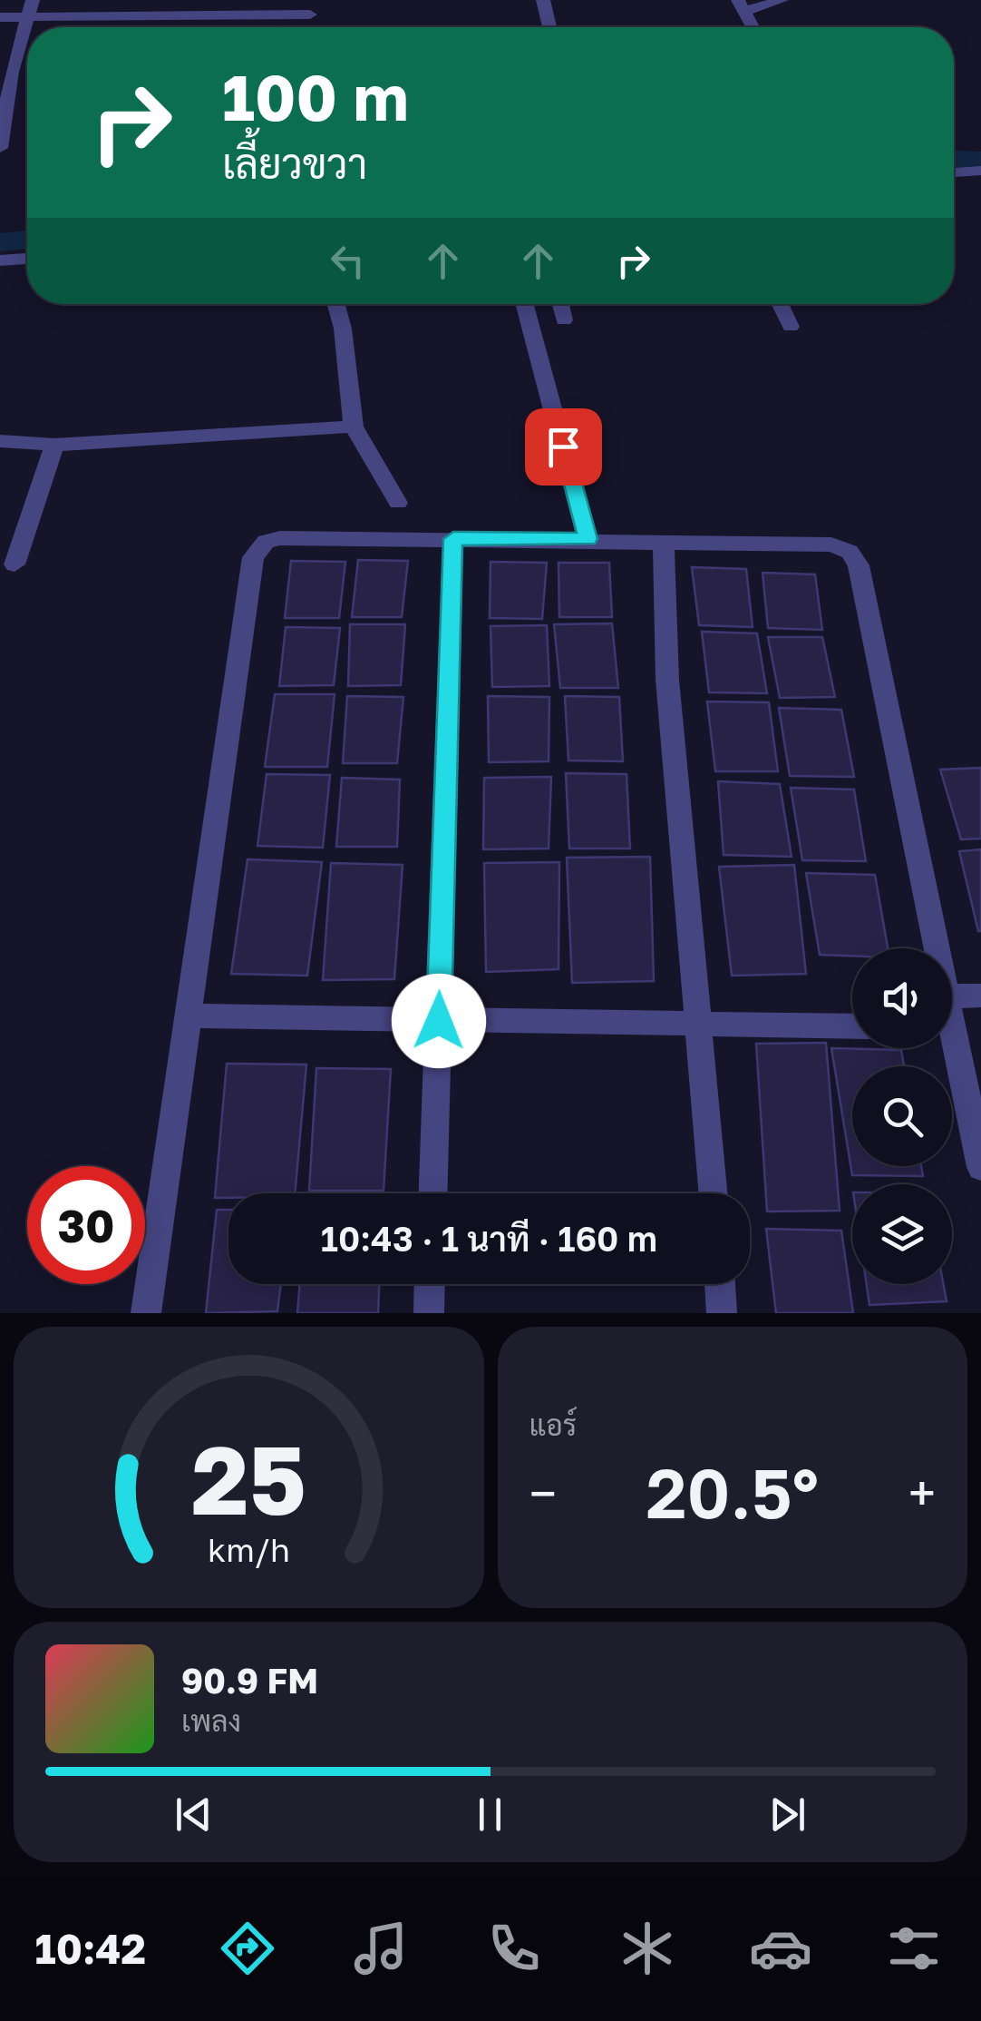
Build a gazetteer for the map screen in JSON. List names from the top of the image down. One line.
{"page":{"turn":["100 m","เลี้ยวขวา"],"limit":"30","trip":"10:43 · 1 นาที · 160 m","tile":"แอร์","heat":["−","20.5°","+"],"song":["90.9 FM","เพลง"],"tabs":"10:42","gauge":["25","km/h"]}}
